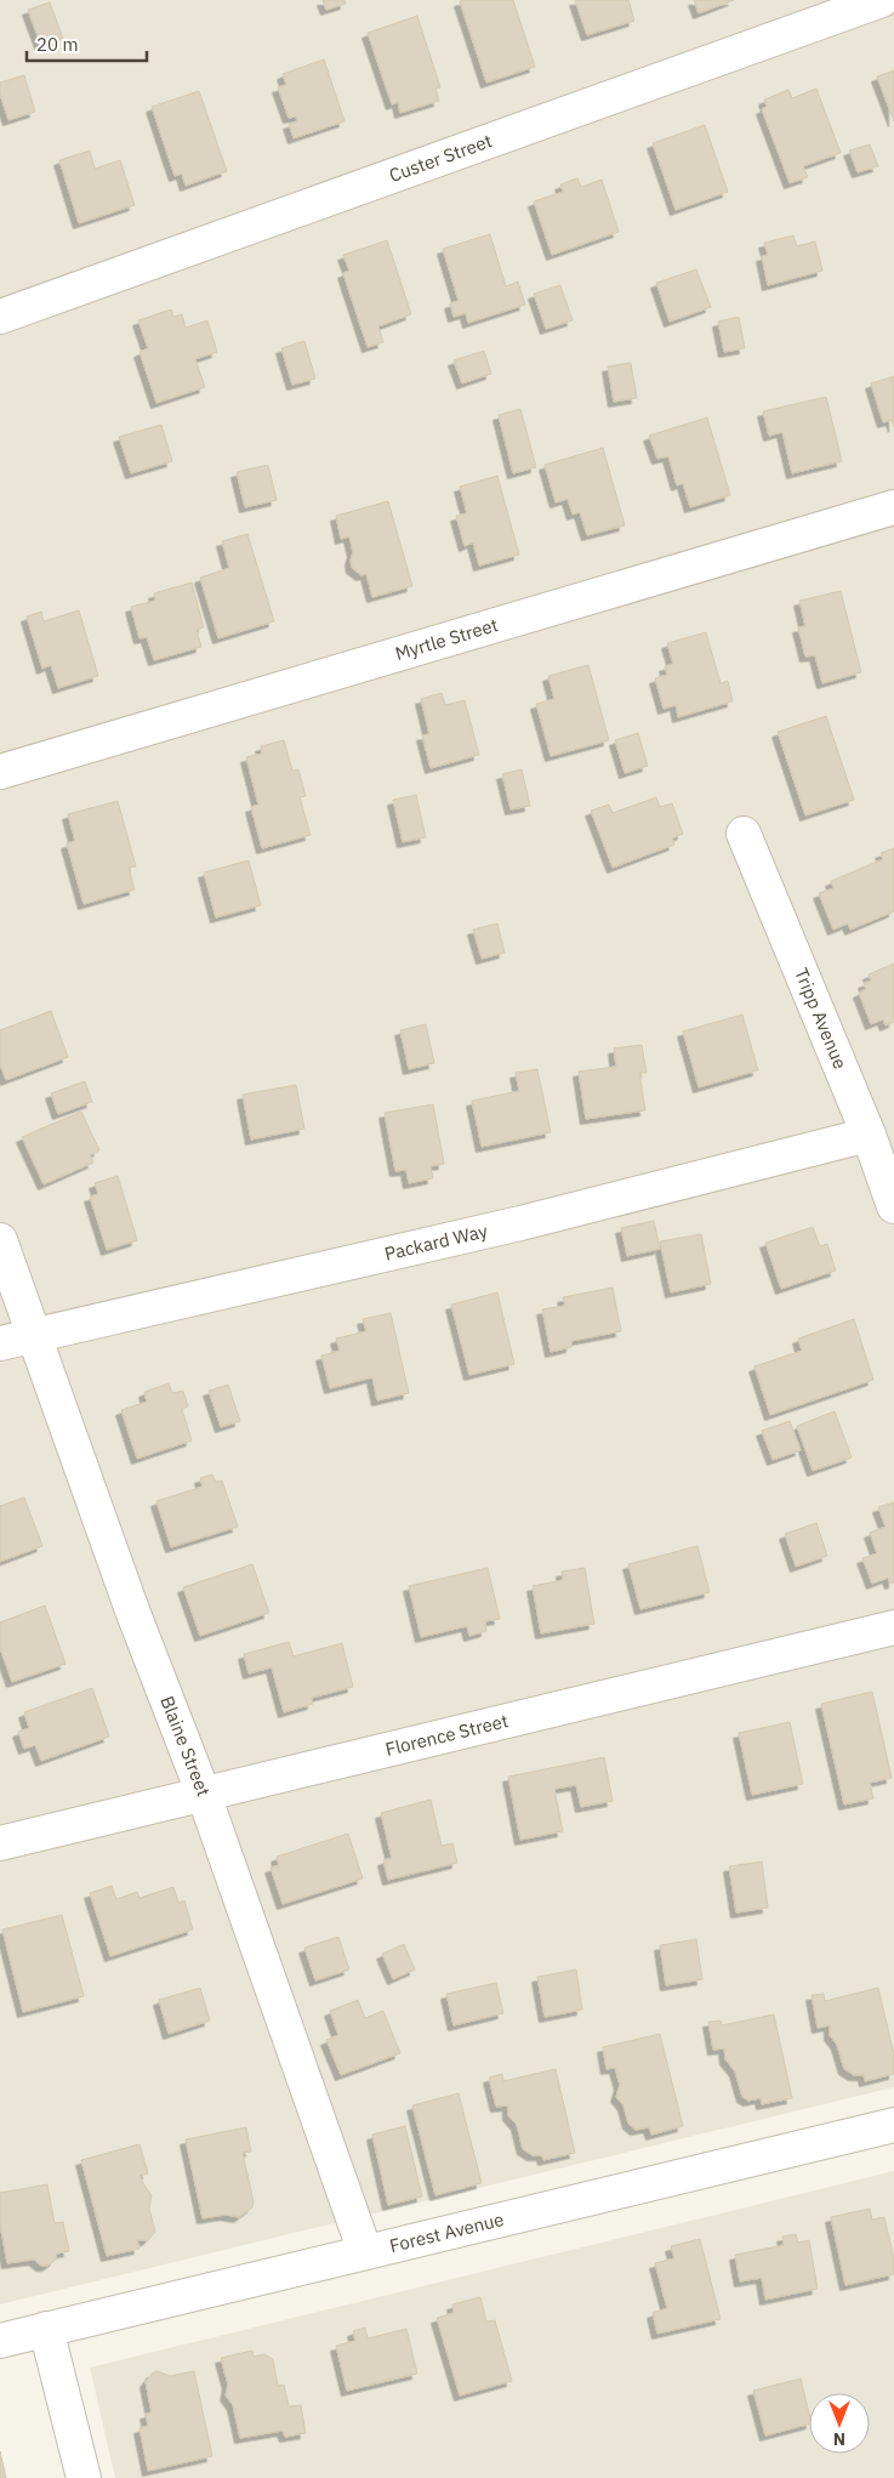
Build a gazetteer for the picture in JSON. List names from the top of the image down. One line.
{"streets":{"street":["Custer Street","Myrtle Street","Tripp Avenue","Packard Way","Florence Street","Blaine Street","Forest Avenue"]},"crossings":[["Tripp Avenue","Packard Way"],["Packard Way","Blaine Street"],["Florence Street","Blaine Street"],["Blaine Street","Forest Avenue"]],"scale_bar":"20 m","north":"bottom"}
